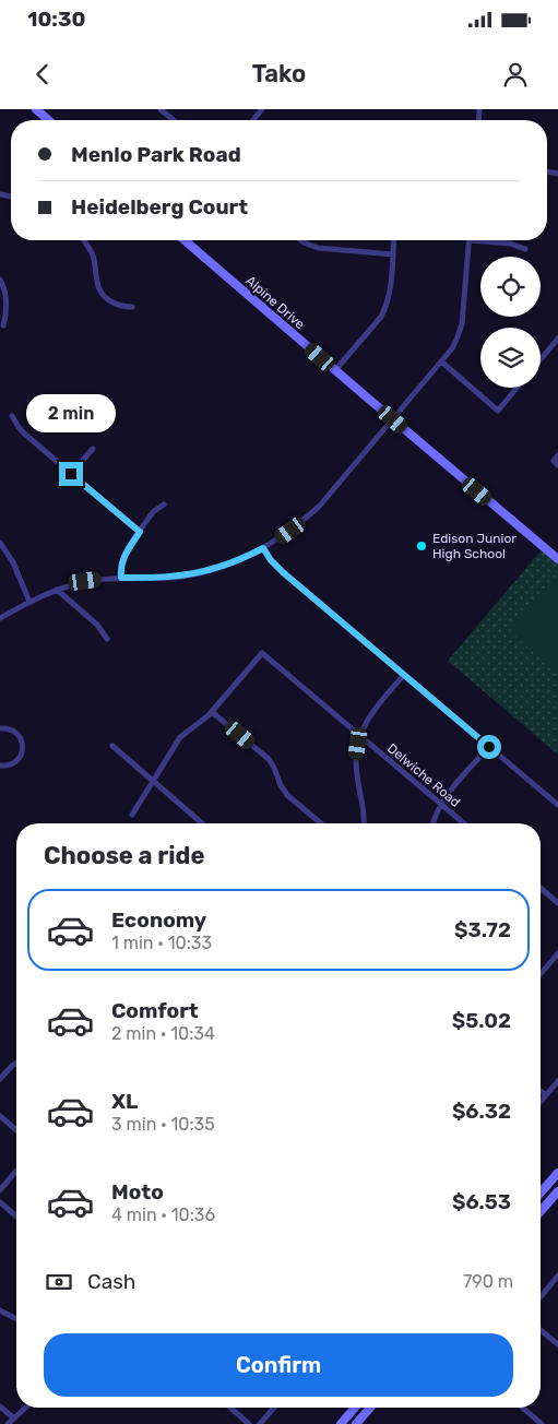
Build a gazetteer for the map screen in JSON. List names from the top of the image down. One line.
{"streets":{"street":["Alpine Drive","Delwiche Road"]},"places":["Edison Junior High School"],"page":{"status":"10:30","header":"Tako","banner":["Menlo Park Road","Heidelberg Court"],"bubble":"2 min","heading":"Choose a ride","list":[{"name":"Economy","note":"1 min · 10:33","value":"$3.72"},{"name":"Comfort","note":"2 min · 10:34","value":"$5.02"},{"name":"XL","note":"3 min · 10:35","value":"$6.32"},{"name":"Moto","note":"4 min · 10:36","value":"$6.53"}],"pay":["Cash","790 m"],"buttons":"Confirm"}}
